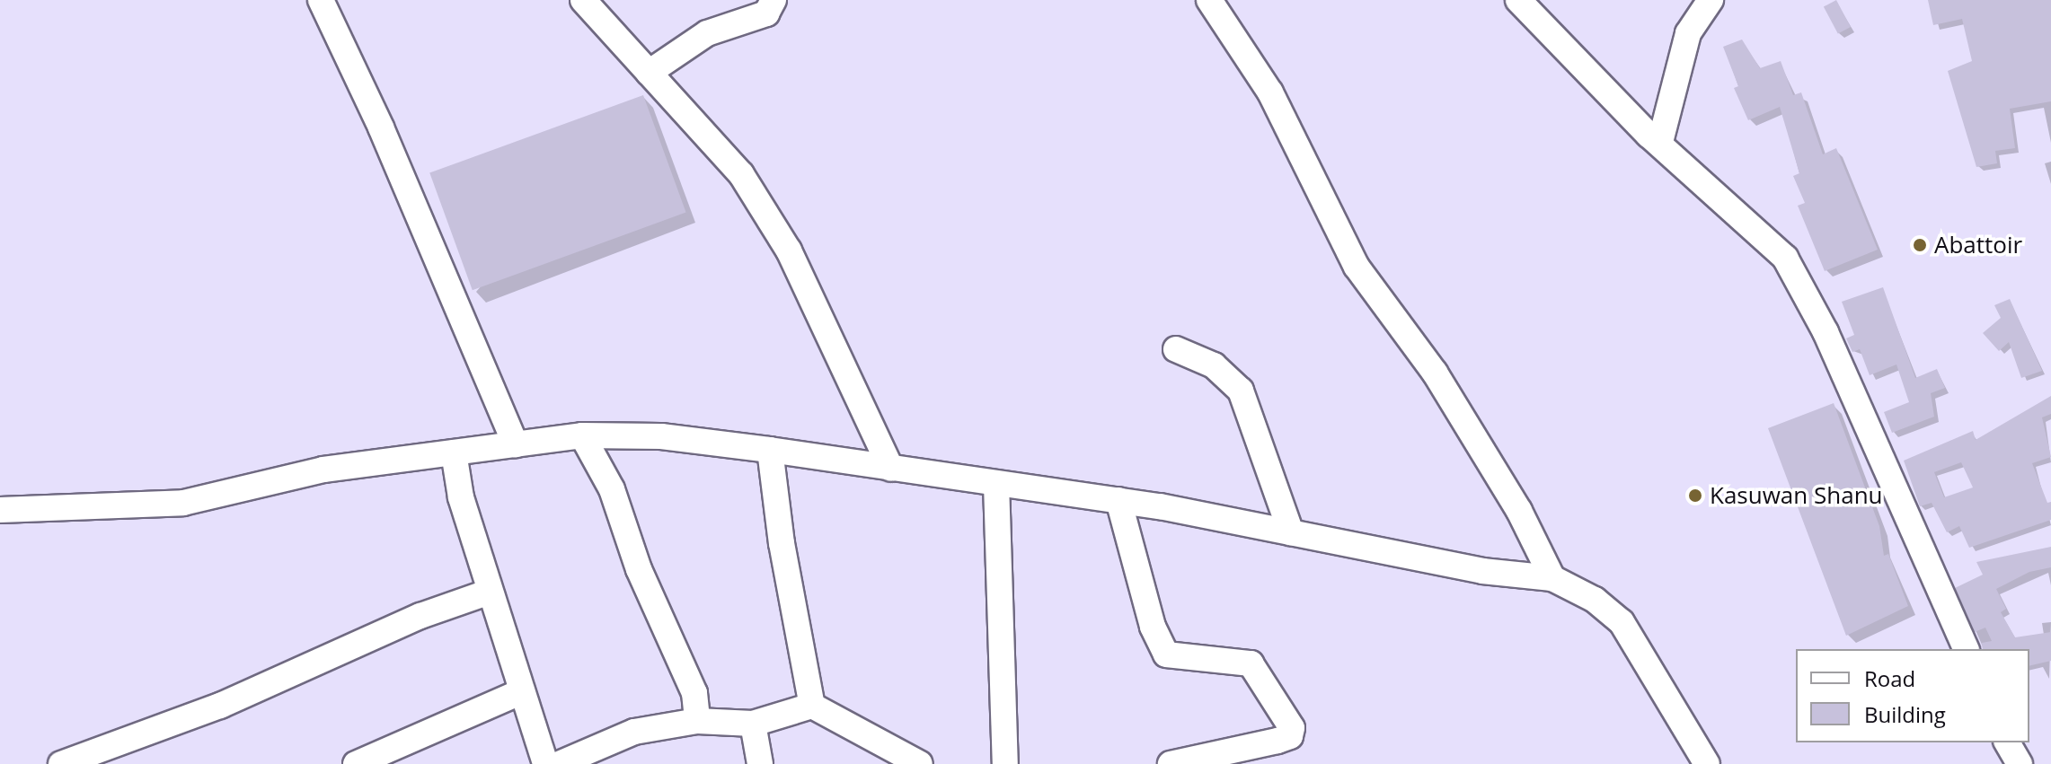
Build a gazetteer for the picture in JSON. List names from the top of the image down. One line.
{"places":["Abattoir","Kasuwan Shanu"],"legend":["Road","Building"]}
